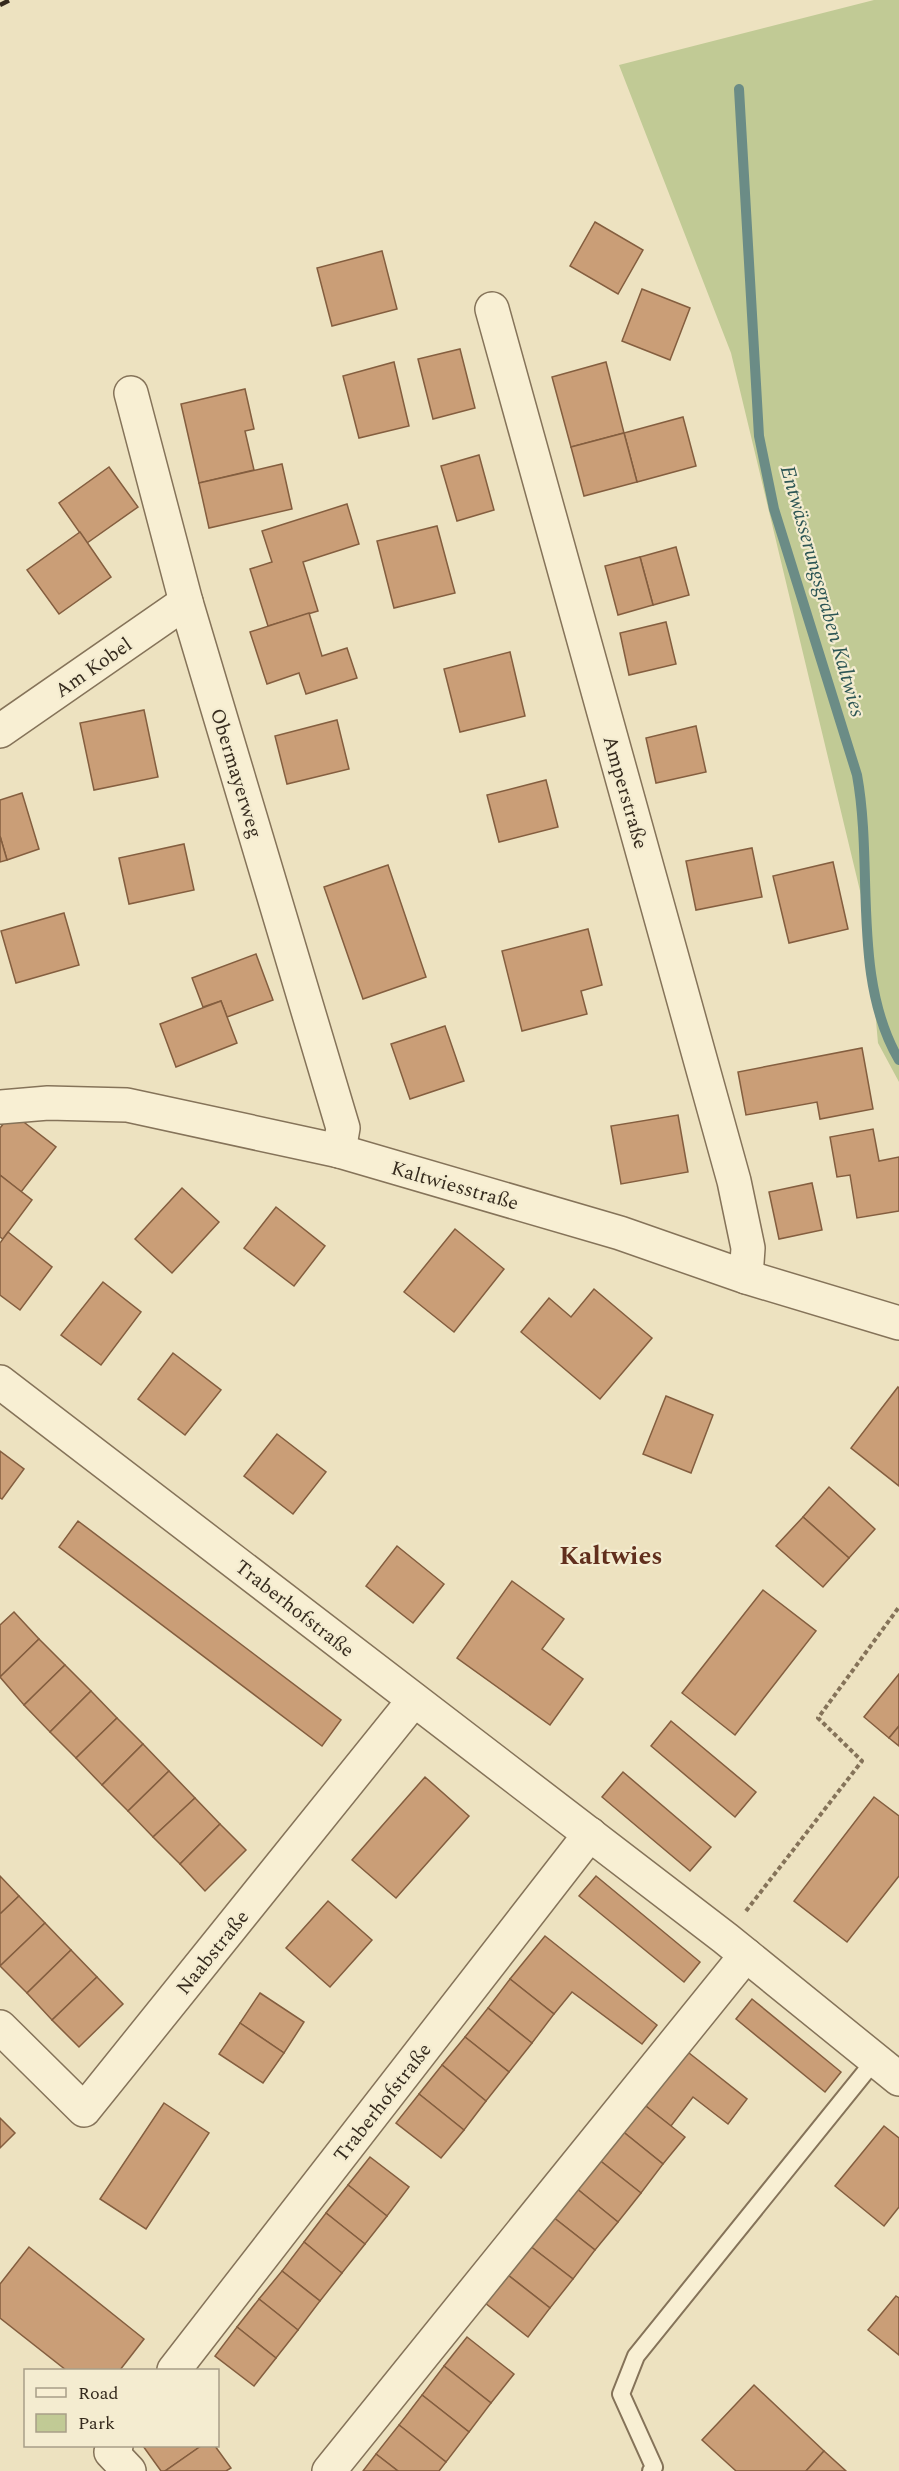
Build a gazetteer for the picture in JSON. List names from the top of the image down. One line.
{"streets":{"street":["Am Kobel","Obermayerweg","Amperstraße","Kaltwiesstraße","Traberhofstraße","Naabstraße"]},"crossings":[["Am Kobel","Obermayerweg"],["Obermayerweg","Kaltwiesstraße"],["Amperstraße","Kaltwiesstraße"],["Traberhofstraße","Naabstraße"]],"districts":["Kaltwies"],"water":["Entwässerungsgraben Kaltwies"],"legend":["Road","Park"]}
